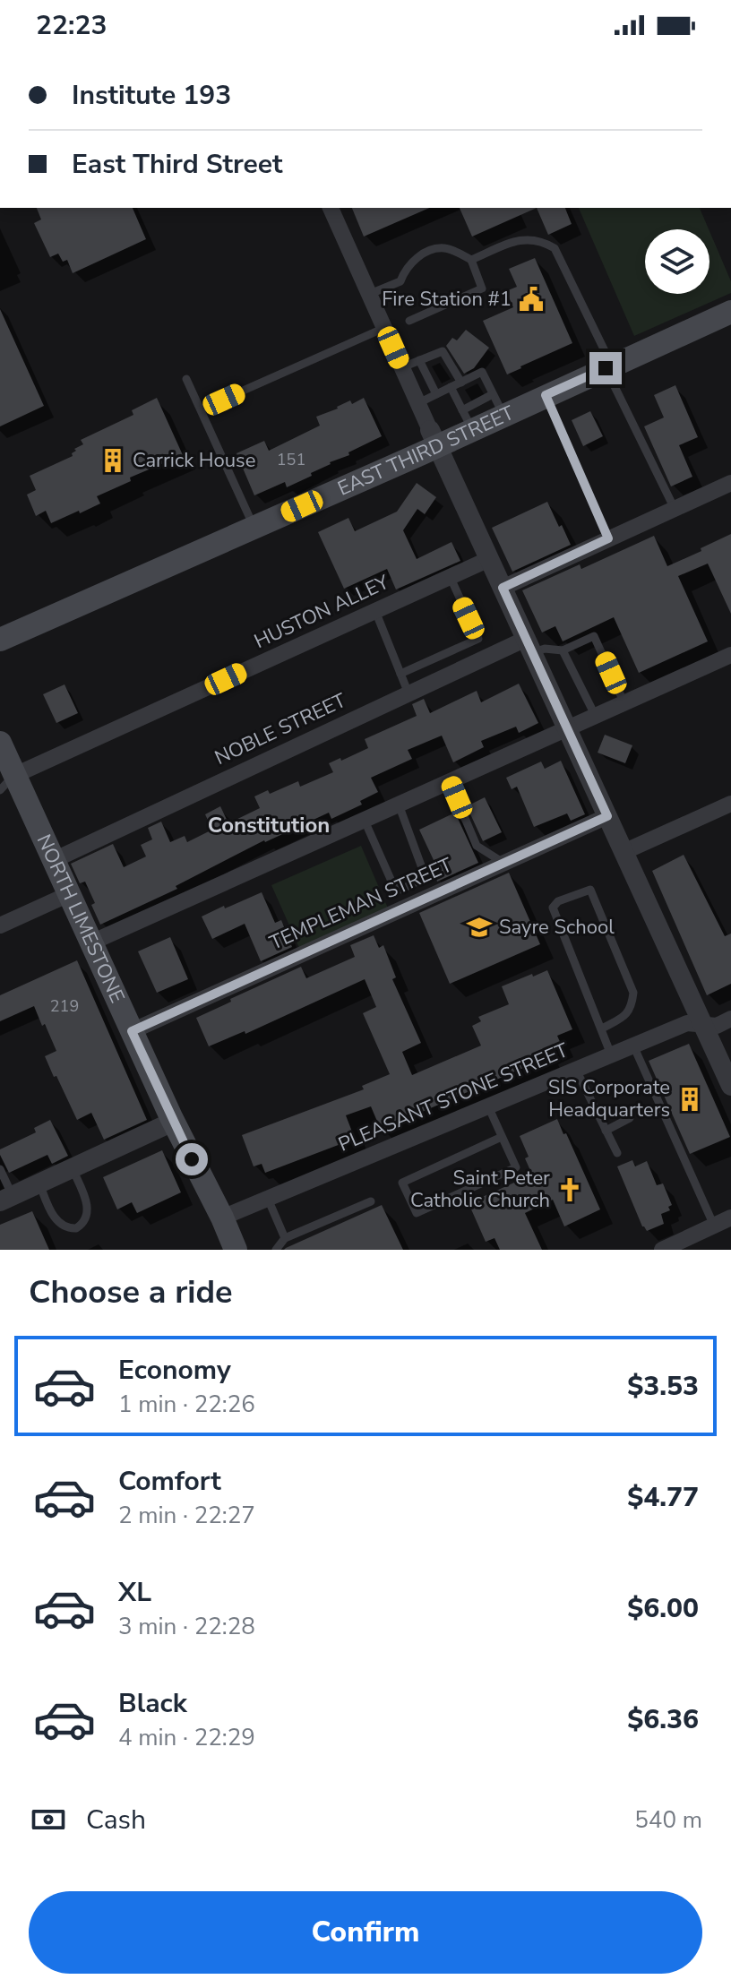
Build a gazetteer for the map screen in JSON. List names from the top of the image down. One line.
{"streets":{"main road":["EAST THIRD STREET","NORTH LIMESTONE"],"street":["HUSTON ALLEY","NOBLE STREET","TEMPLEMAN STREET","PLEASANT STONE STREET"]},"crossings":[["HUSTON ALLEY","NORTH LIMESTONE"],["NOBLE STREET","NORTH LIMESTONE"],["TEMPLEMAN STREET","NORTH LIMESTONE"],["NORTH LIMESTONE","PLEASANT STONE STREET"]],"districts":["Constitution"],"places":{"public building":["Fire Station #1"],"building":["Carrick House","SIS Corporate Headquarters"],"school or university":["Sayre School"],"church":["Saint Peter Catholic Church"]},"house_numbers":["151","219"],"page":{"status":"22:23","banner":["Institute 193","East Third Street"],"heading":"Choose a ride","list":[{"name":"Economy","note":"1 min · 22:26","value":"$3.53"},{"name":"Comfort","note":"2 min · 22:27","value":"$4.77"},{"name":"XL","note":"3 min · 22:28","value":"$6.00"},{"name":"Black","note":"4 min · 22:29","value":"$6.36"}],"pay":["Cash","540 m"],"buttons":"Confirm"}}
